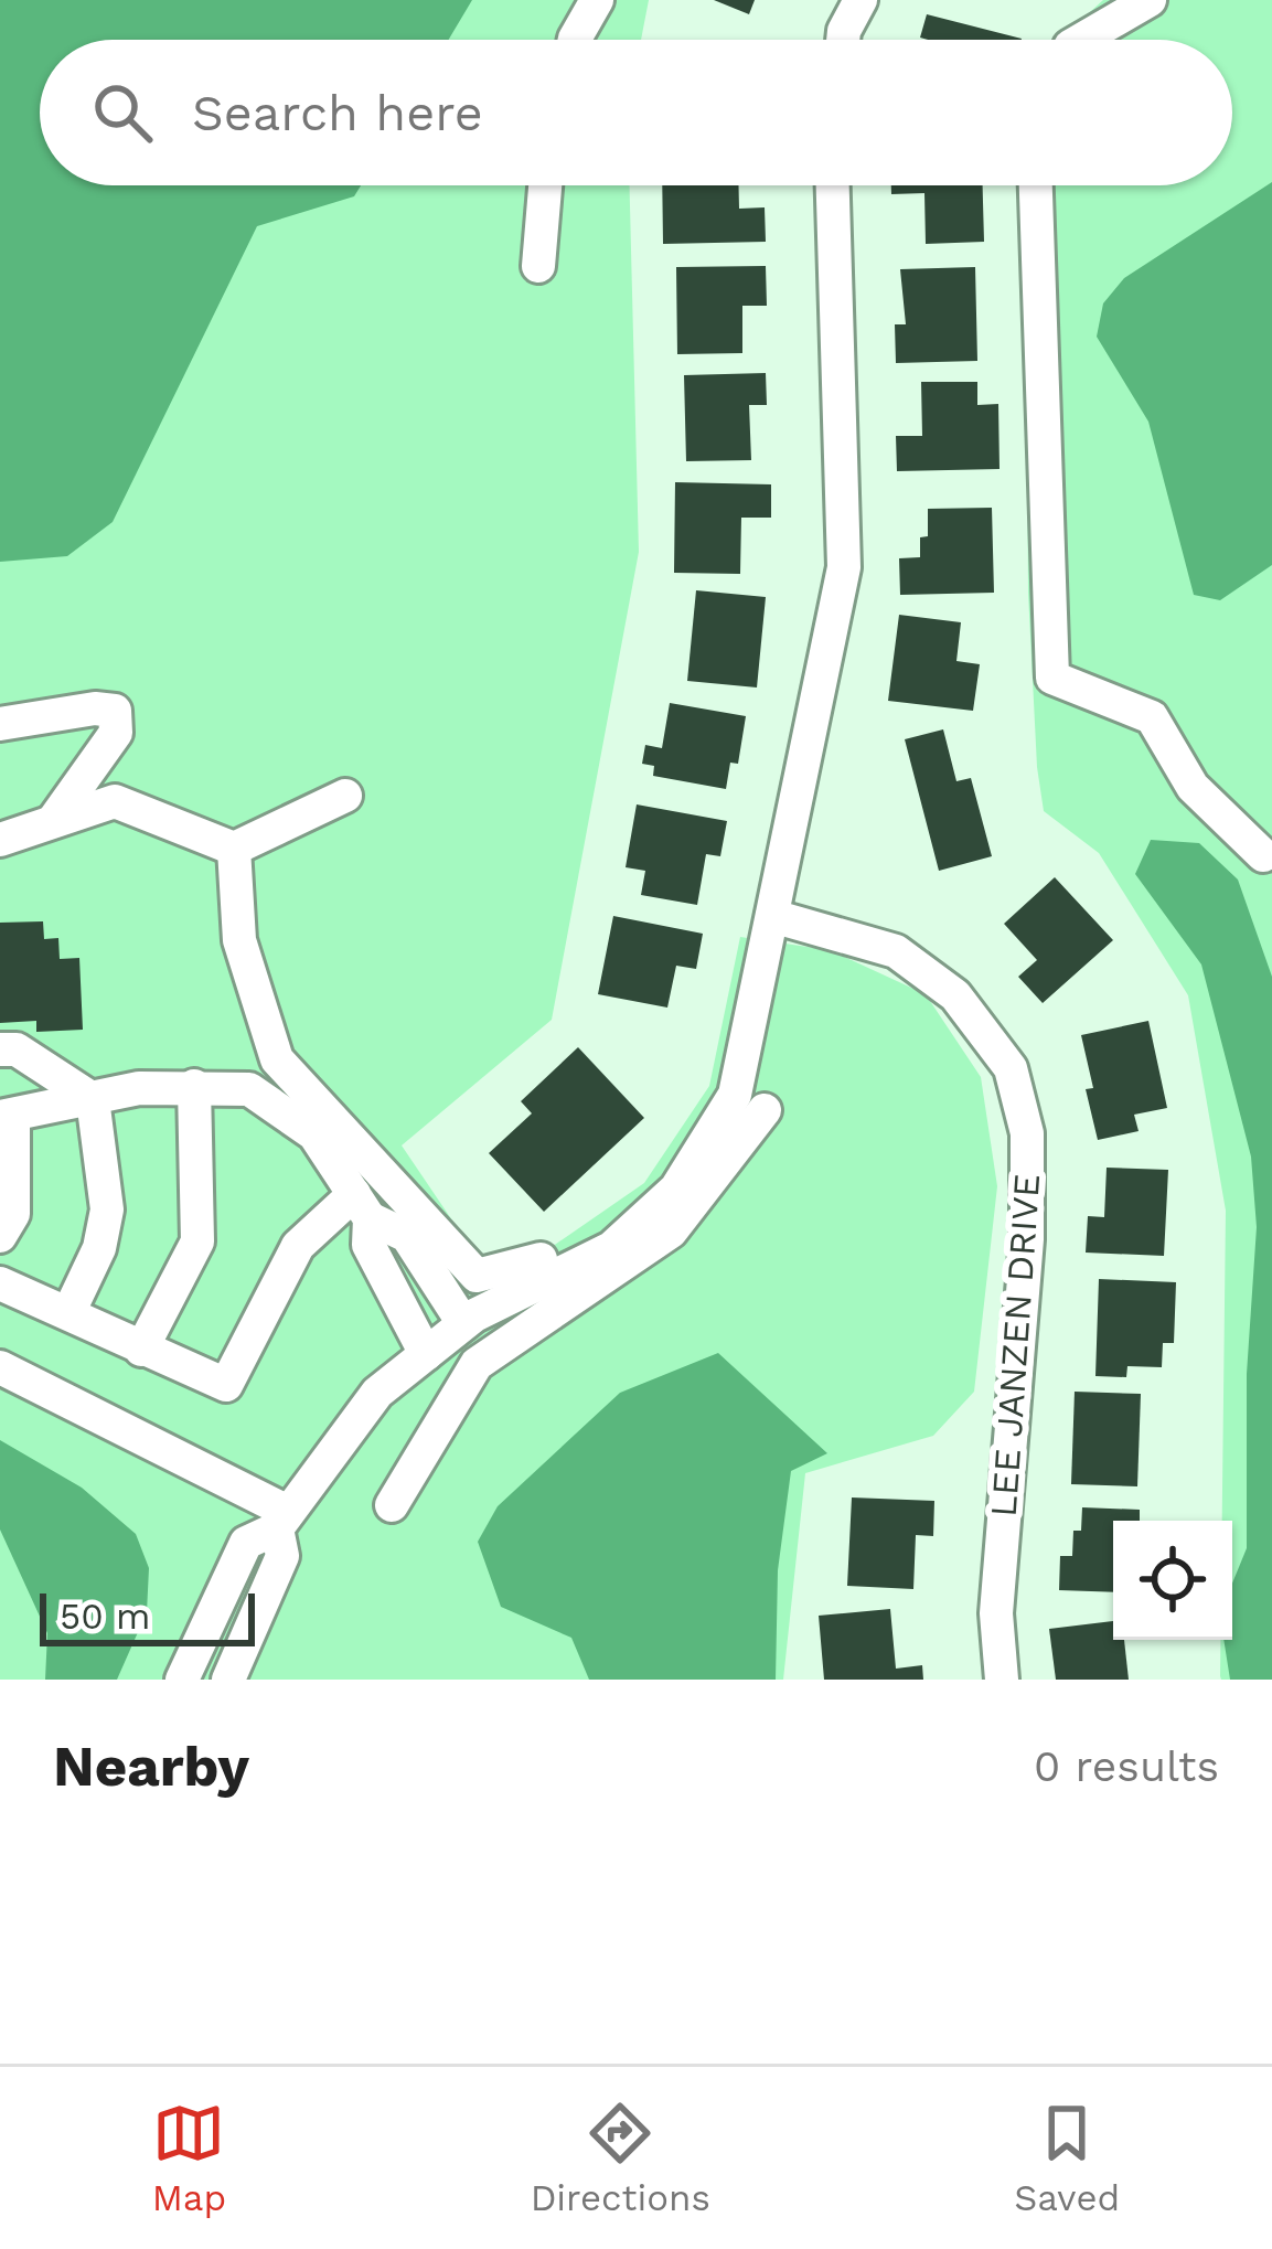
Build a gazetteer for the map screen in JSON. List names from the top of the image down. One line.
{"streets":{"street":["LEE JANZEN DRIVE"]},"scale_bar":"50 m","page":{"search":"Search here","scale":"50 m","heading":["Nearby","0 results"],"nav":["Map","Directions","Saved"]}}
